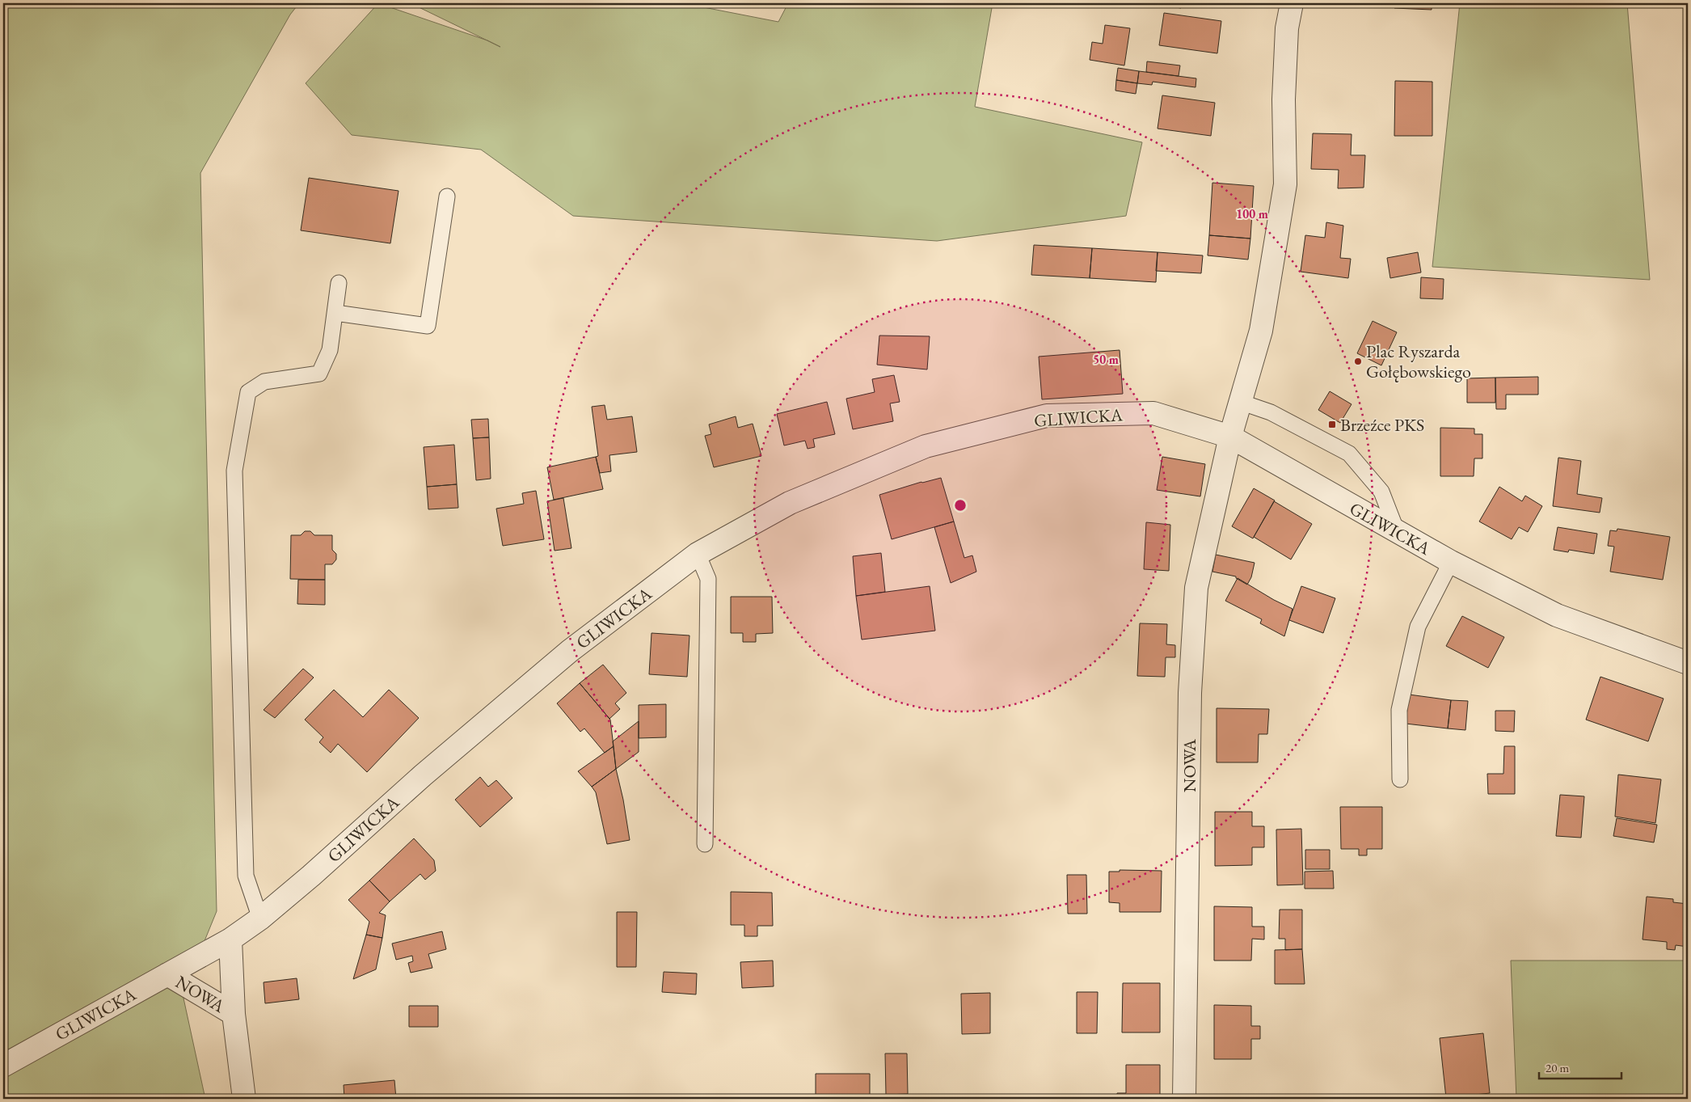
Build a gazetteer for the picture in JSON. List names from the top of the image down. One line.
{"streets":{"street":["GLIWICKA","NOWA"]},"crossings":[["GLIWICKA","NOWA"]],"places":{"other":["Plac Ryszarda Gołębowskiego"],"transit":["Brzeźce PKS"]},"scale_bar":"20 m","rings":["100 m","50 m"]}
